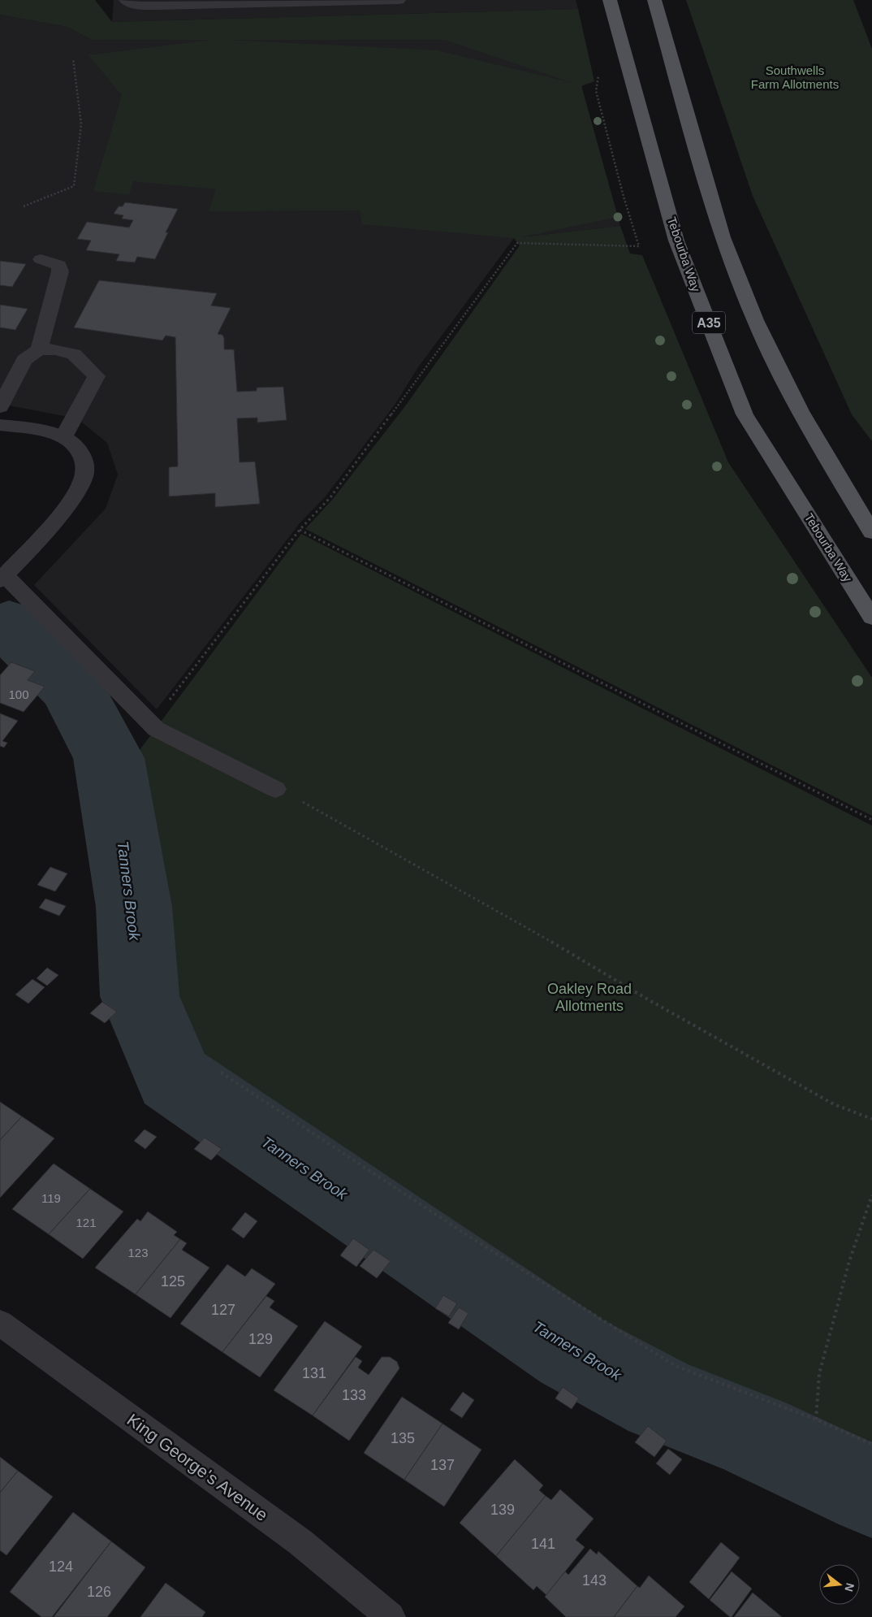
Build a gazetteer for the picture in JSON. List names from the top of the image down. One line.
{"streets":{"main road":["Tebourba Way","A35"],"street":["King George's Avenue"]},"water":["Tanners Brook"],"parks":["Southwells Farm Allotments","Oakley Road Allotments"],"house_numbers":["100","119","121","123","125","127","129","131","133","135","137","139","141","124","143","126"],"north":"right"}
